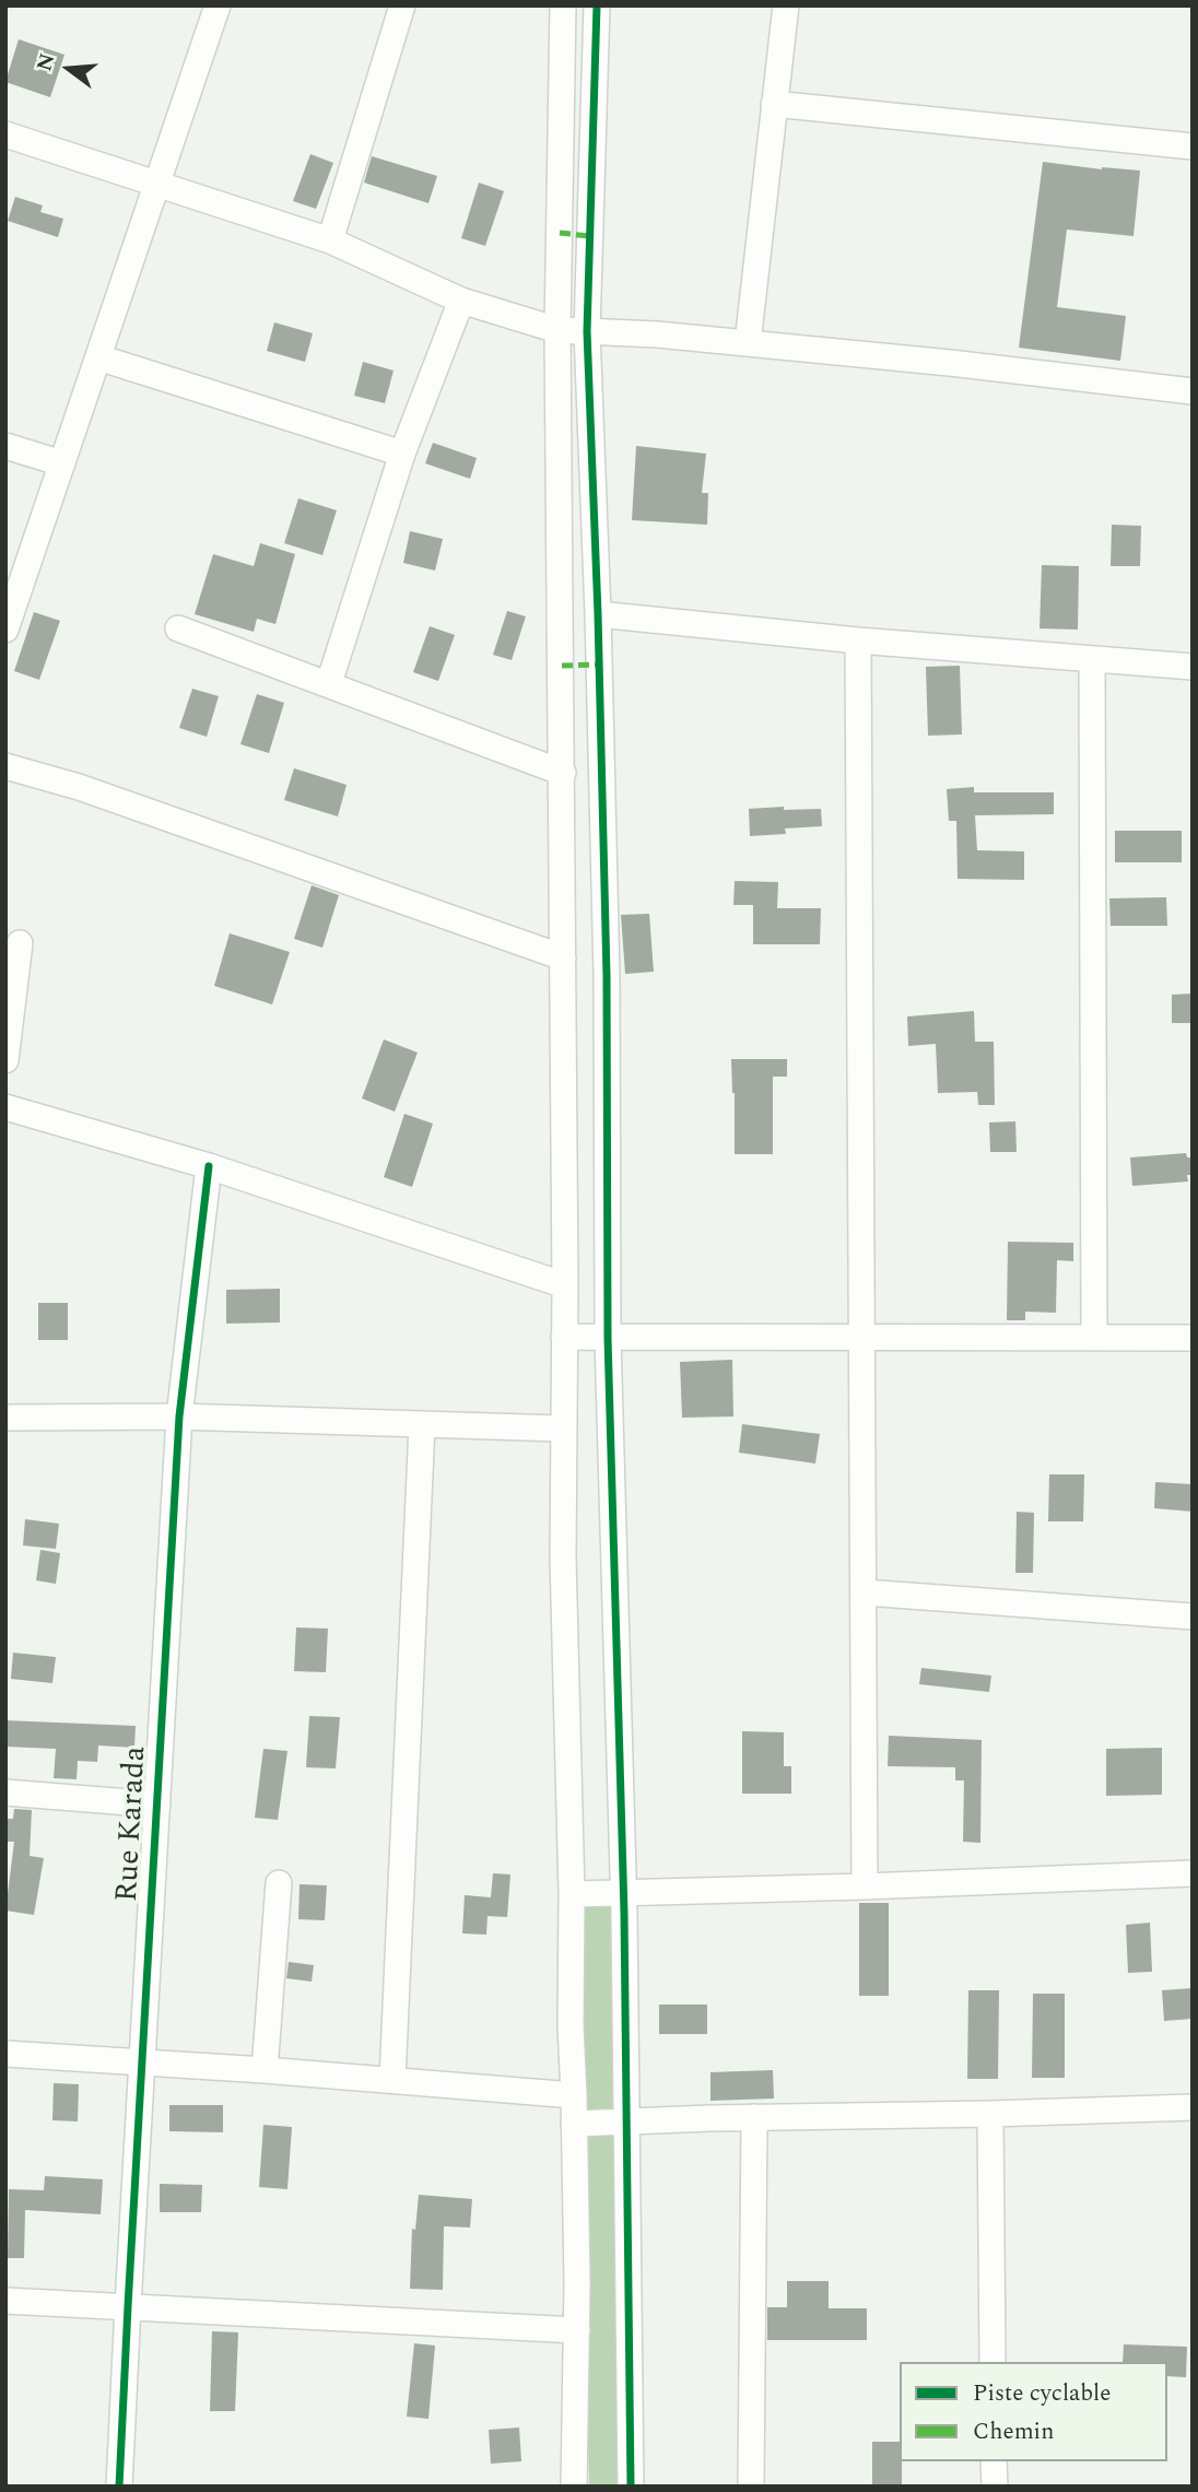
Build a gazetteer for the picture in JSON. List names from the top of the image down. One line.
{"streets":{"street":["Rue Karada"]},"legend":["Piste cyclable","Chemin"],"north":"left"}
